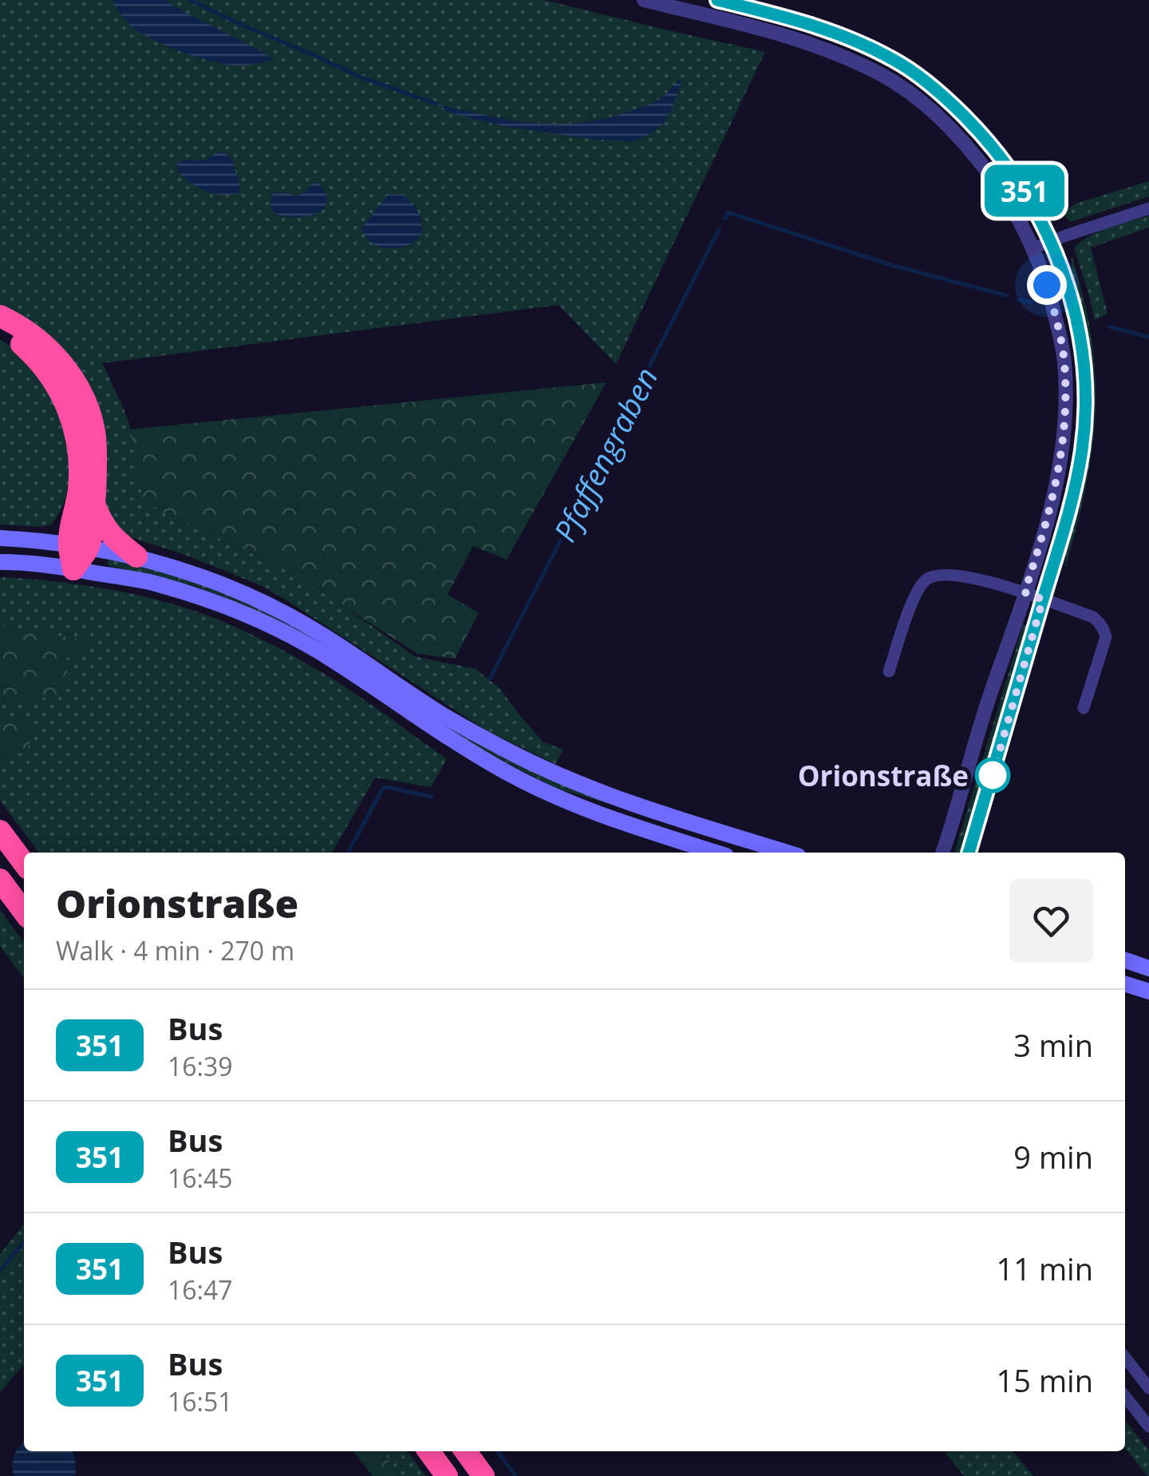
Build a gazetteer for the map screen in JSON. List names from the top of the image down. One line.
{"water":["Pfaffengraben"],"places":["Orionstraße"],"lines":["bus line 351"],"page":{"on_map":"351","heading":["Orionstraße","Walk · 4 min · 270 m"],"list":[{"mark":"351","name":"Bus","note":"16:39","value":"3 min"},{"mark":"351","name":"Bus","note":"16:45","value":"9 min"},{"mark":"351","name":"Bus","note":"16:47","value":"11 min"},{"mark":"351","name":"Bus","note":"16:51","value":"15 min"}]}}
